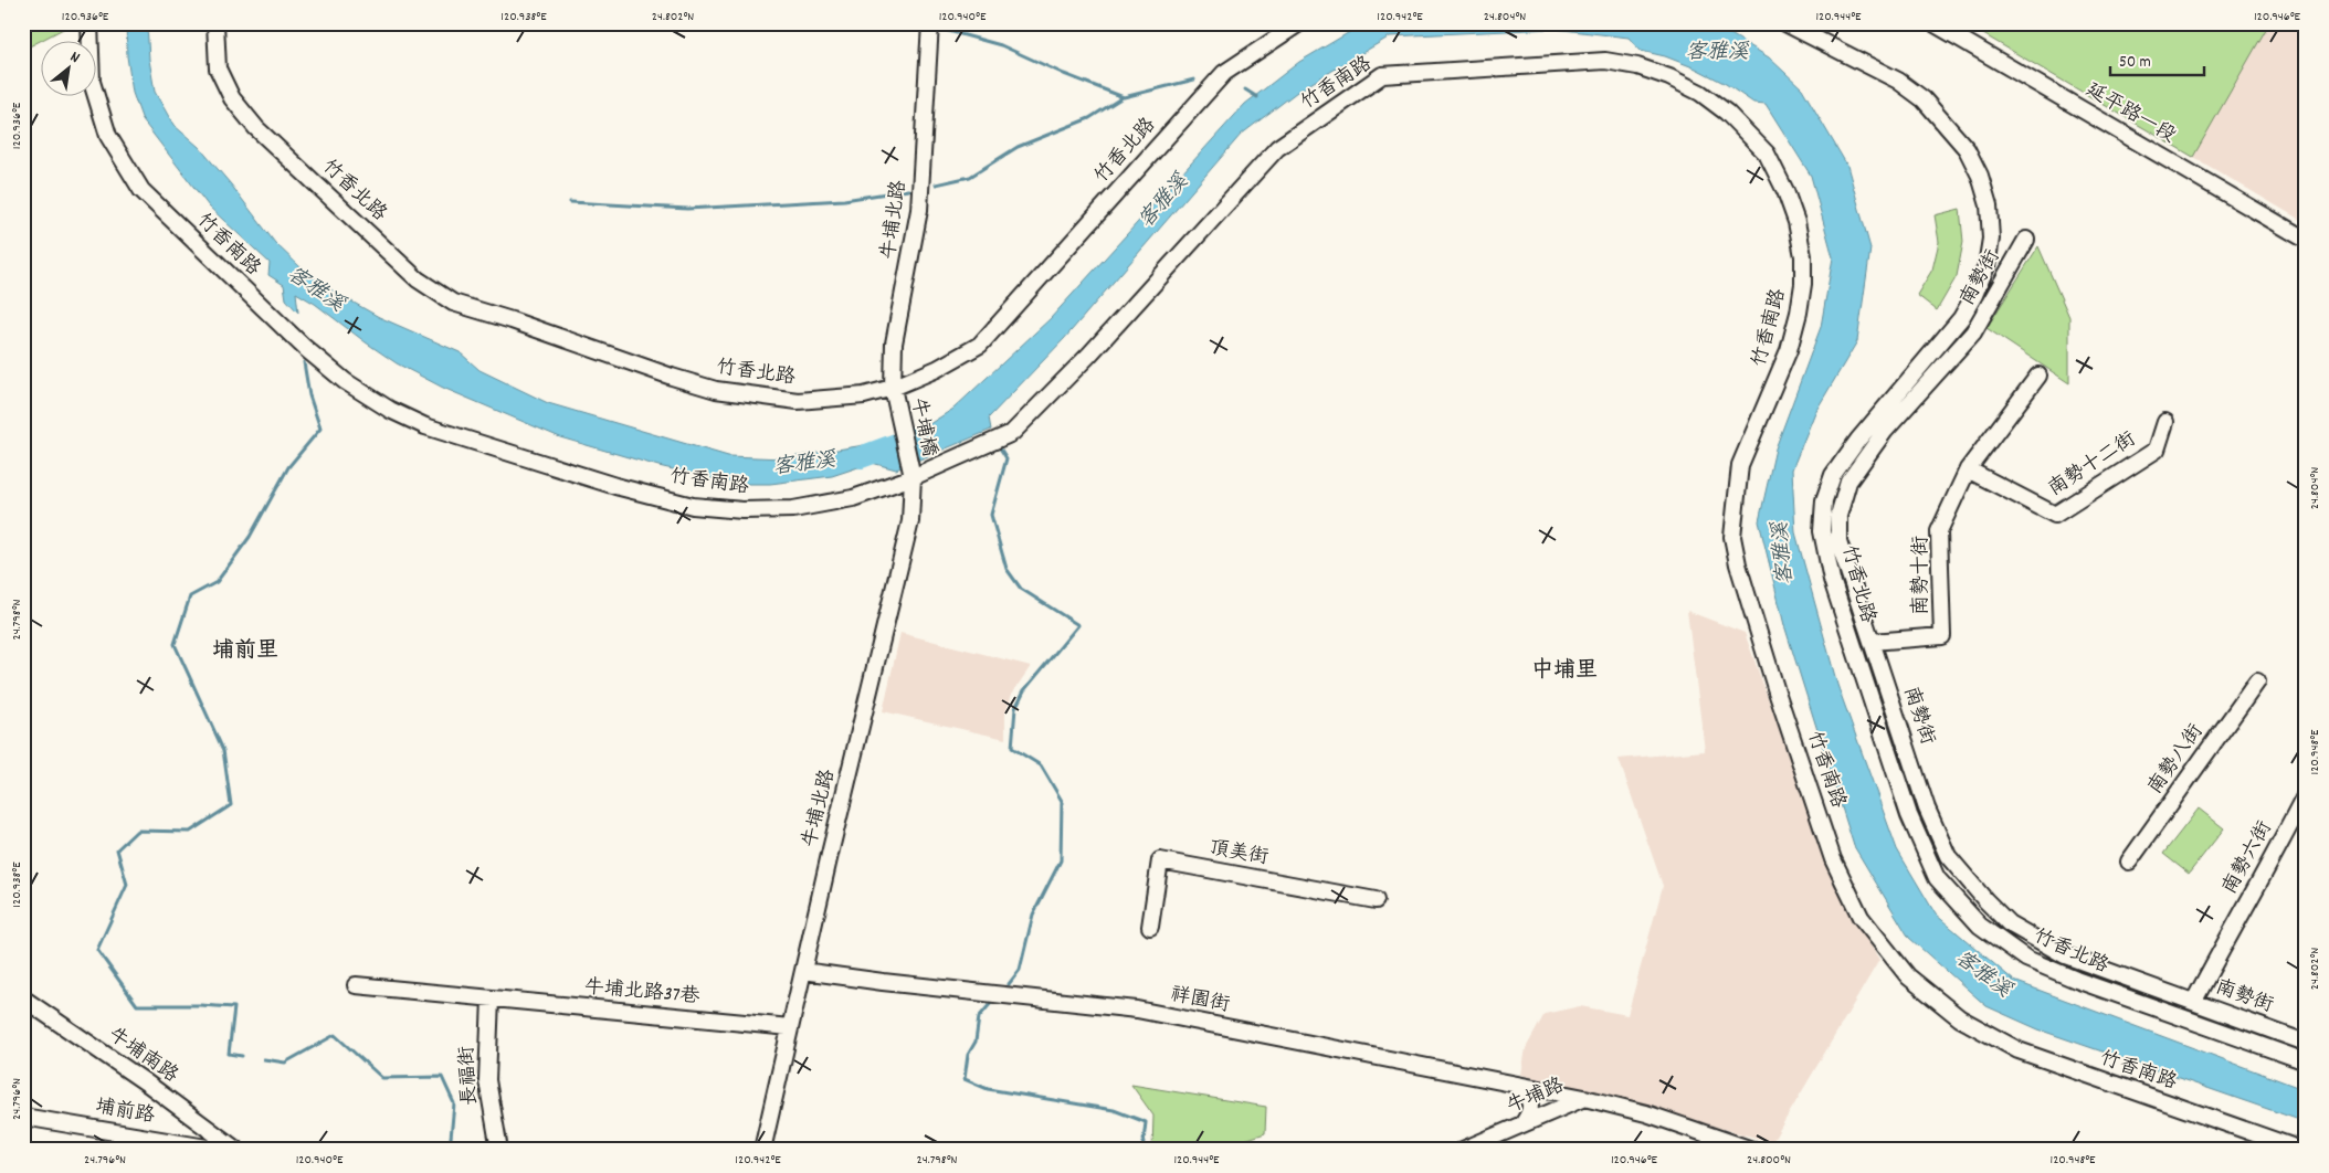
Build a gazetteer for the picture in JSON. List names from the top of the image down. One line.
{"streets":{"street":["竹香南路","延平路一段","竹香北路","牛埔北路","南勢街","牛埔橋","南勢十二街","南勢十街","南勢八街","頂美街","南勢六街","牛埔北路37巷","祥園街","牛埔南路","長福街","牛埔路","埔前路"]},"crossings":[["竹香南路","牛埔北路"],["竹香南路","牛埔橋"],["竹香北路","牛埔北路"],["竹香北路","牛埔橋"],["牛埔北路","牛埔橋"],["牛埔北路","牛埔北路37巷"],["牛埔北路","祥園街"],["南勢街","南勢十街"],["南勢街","南勢六街"],["南勢十二街","南勢十街"],["牛埔北路37巷","長福街"],["祥園街","牛埔路"]],"districts":["埔前里","中埔里"],"water":["客雅溪"],"scale_bar":"50 m","north":"top right","coordinates":["120.936°E","120.938°E","24.802°N","120.940°E","120.942°E","24.804°N","120.944°E","120.946°E","24.798°N","120.948°E","24.796°N","24.800°N"]}
